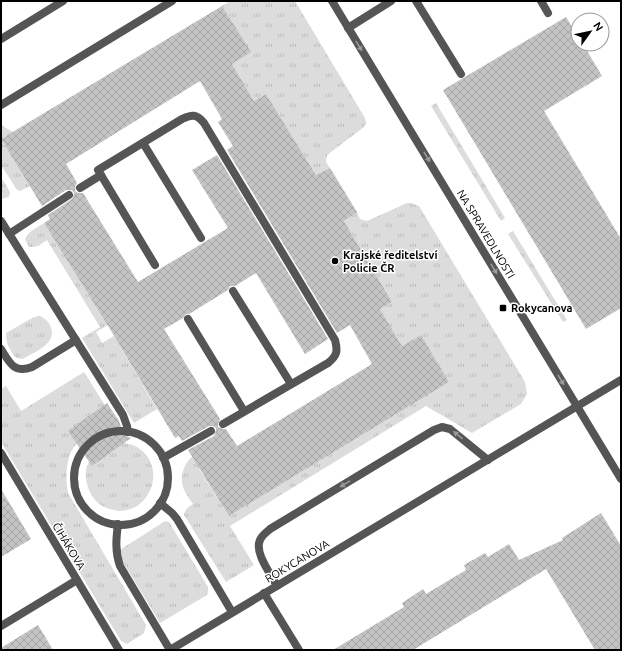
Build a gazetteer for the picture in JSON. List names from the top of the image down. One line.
{"streets":{"street":["NA SPRAVEDLNOSTI","ČIHÁKOVA","ROKYCANOVA"]},"crossings":[["NA SPRAVEDLNOSTI","ROKYCANOVA"]],"one_way":["NA SPRAVEDLNOSTI"],"places":{"other":["Krajské ředitelství Policie ČR"],"transit":["Rokycanova"]},"north":"top right"}
